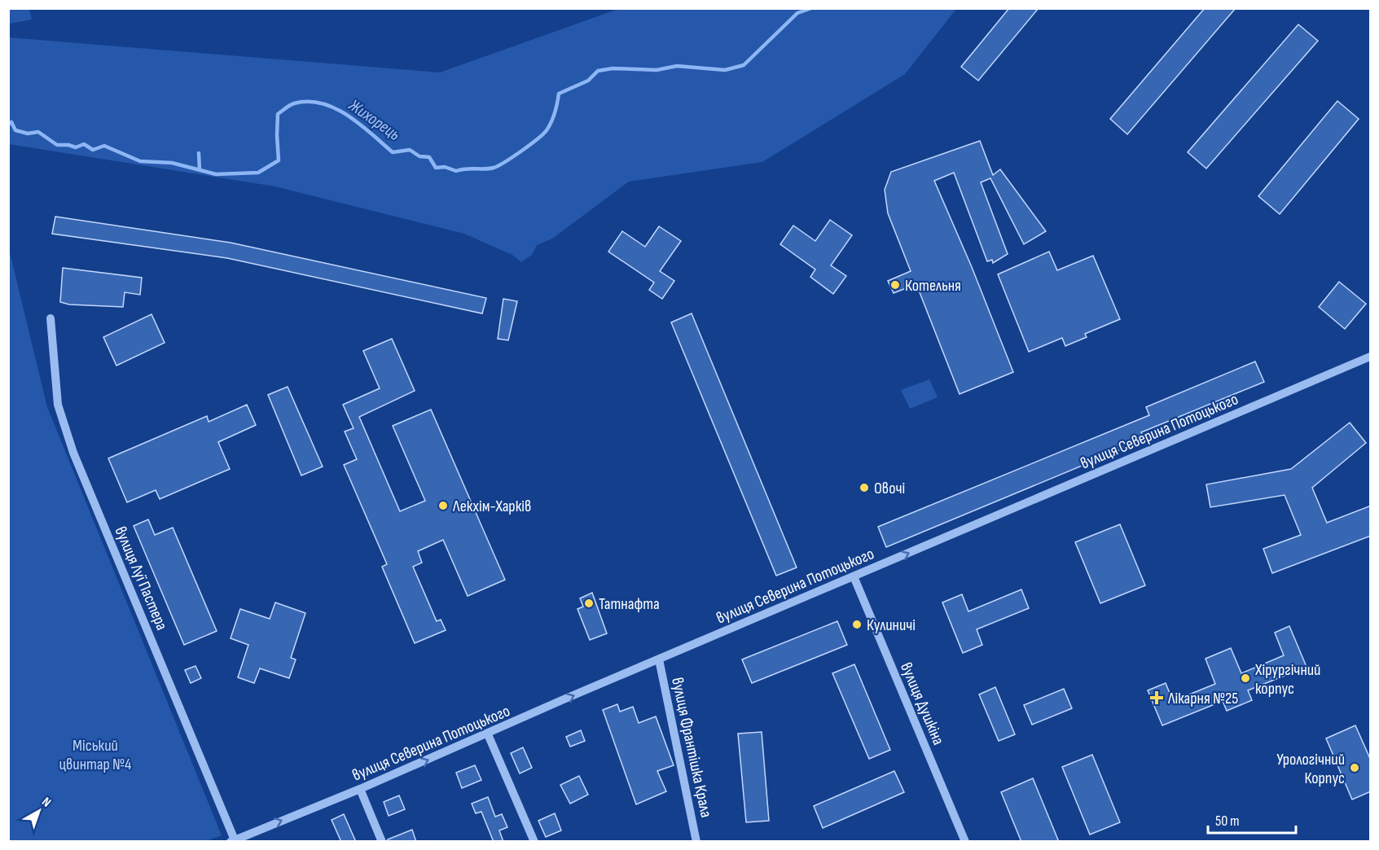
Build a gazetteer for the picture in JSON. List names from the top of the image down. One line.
{"streets":{"street":["вулиця Северина Потоцького","вулиця Луї Пастера","вулиця Душкіна","вулиця Франтішка Крала"]},"crossings":[["вулиця Северина Потоцького","вулиця Луї Пастера"],["вулиця Северина Потоцького","вулиця Душкіна"],["вулиця Северина Потоцького","вулиця Франтішка Крала"]],"one_way":["вулиця Северина Потоцького"],"water":["Жихорець"],"parks":["Міський цвинтар №4"],"places":{"other":["Котельня","Овочі","Лекхім-Харків","Татнафта","Кулиничі","Хірургічний корпус","Урологічний Корпус"],"health":["Лікарня №25"]},"scale_bar":"50 m","north":"top right"}
